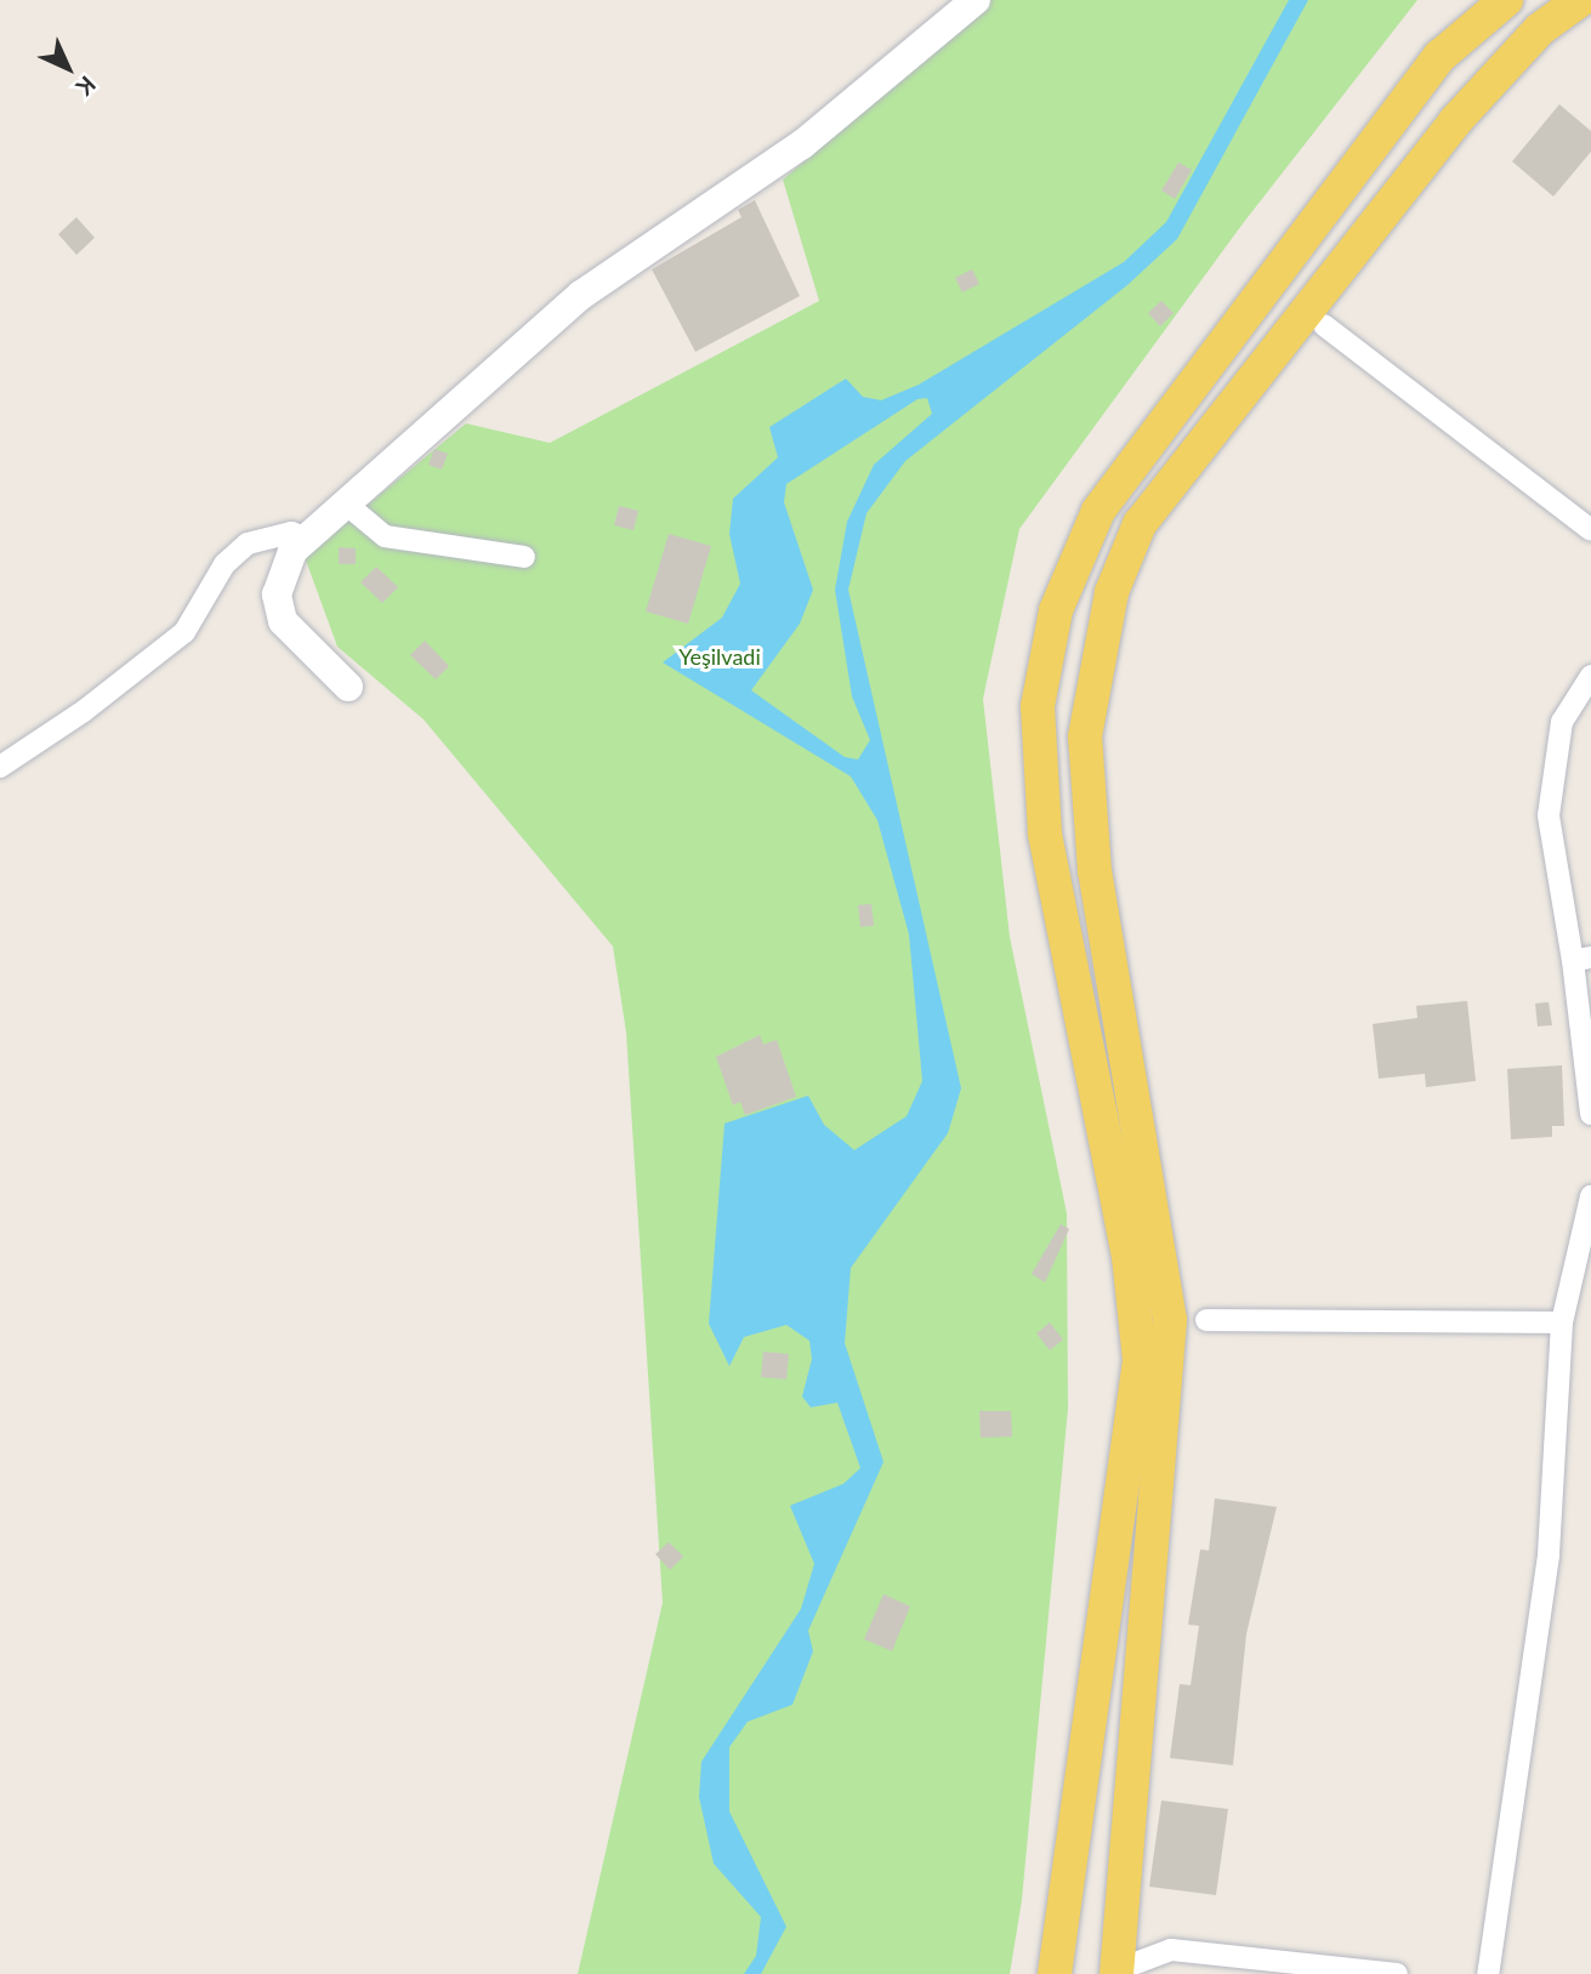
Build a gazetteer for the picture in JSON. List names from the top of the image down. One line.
{"parks":["Yeşilvadi"],"north":"bottom right"}
